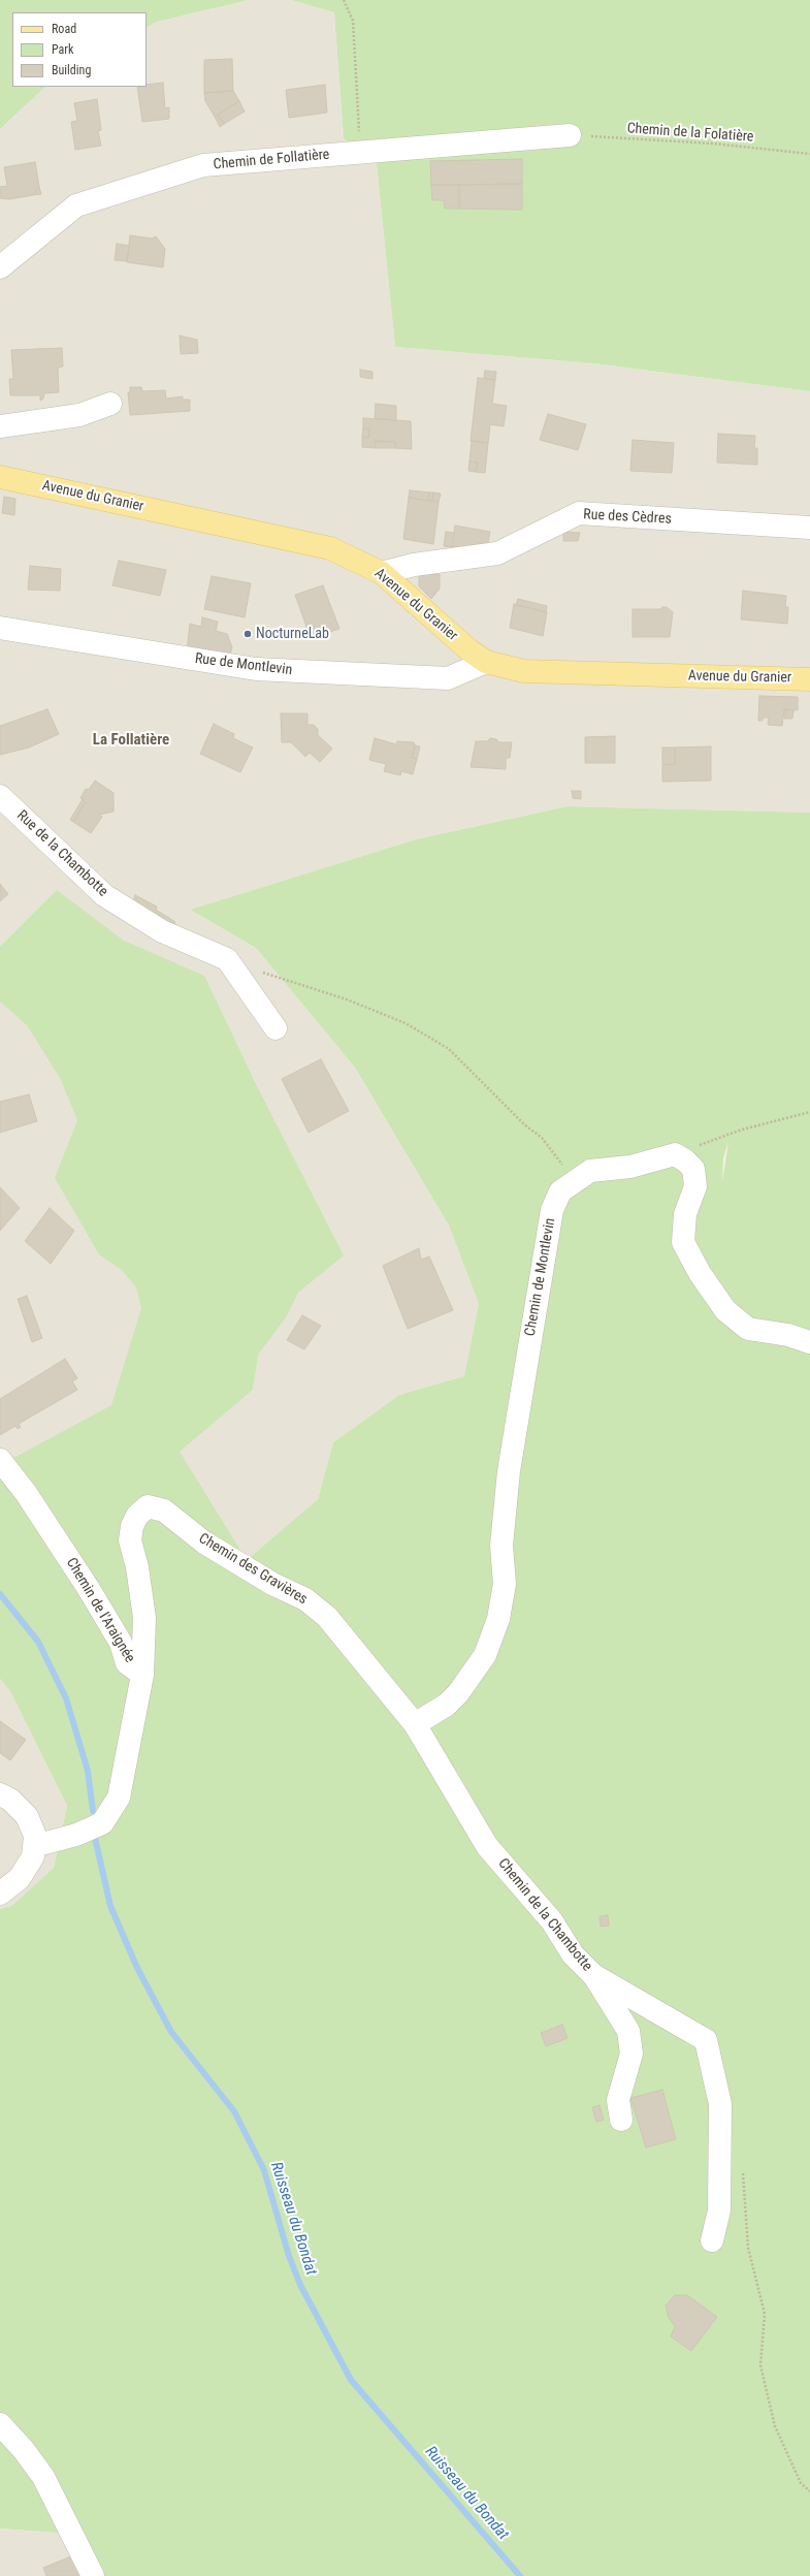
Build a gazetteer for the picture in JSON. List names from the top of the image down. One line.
{"streets":{"main road":["Avenue du Granier"],"street":["Chemin de Follatière","Rue des Cèdres","Rue de Montlevin","Rue de la Chambotte","Chemin de Montlevin","Chemin des Gravières","Chemin de l'Araignée","Chemin de la Chambotte"],"path":["Chemin de la Folatière"]},"crossings":[["Chemin de la Folatière","Chemin de Follatière"],["Avenue du Granier","Rue des Cèdres"],["Avenue du Granier","Rue de Montlevin"],["Chemin de Montlevin","Chemin des Gravières"],["Chemin de Montlevin","Chemin de la Chambotte"],["Chemin des Gravières","Chemin de l'Araignée"],["Chemin des Gravières","Chemin de la Chambotte"]],"districts":["La Follatière"],"water":["Ruisseau du Bondat"],"places":["NocturneLab"],"legend":["Road","Park","Building"]}
